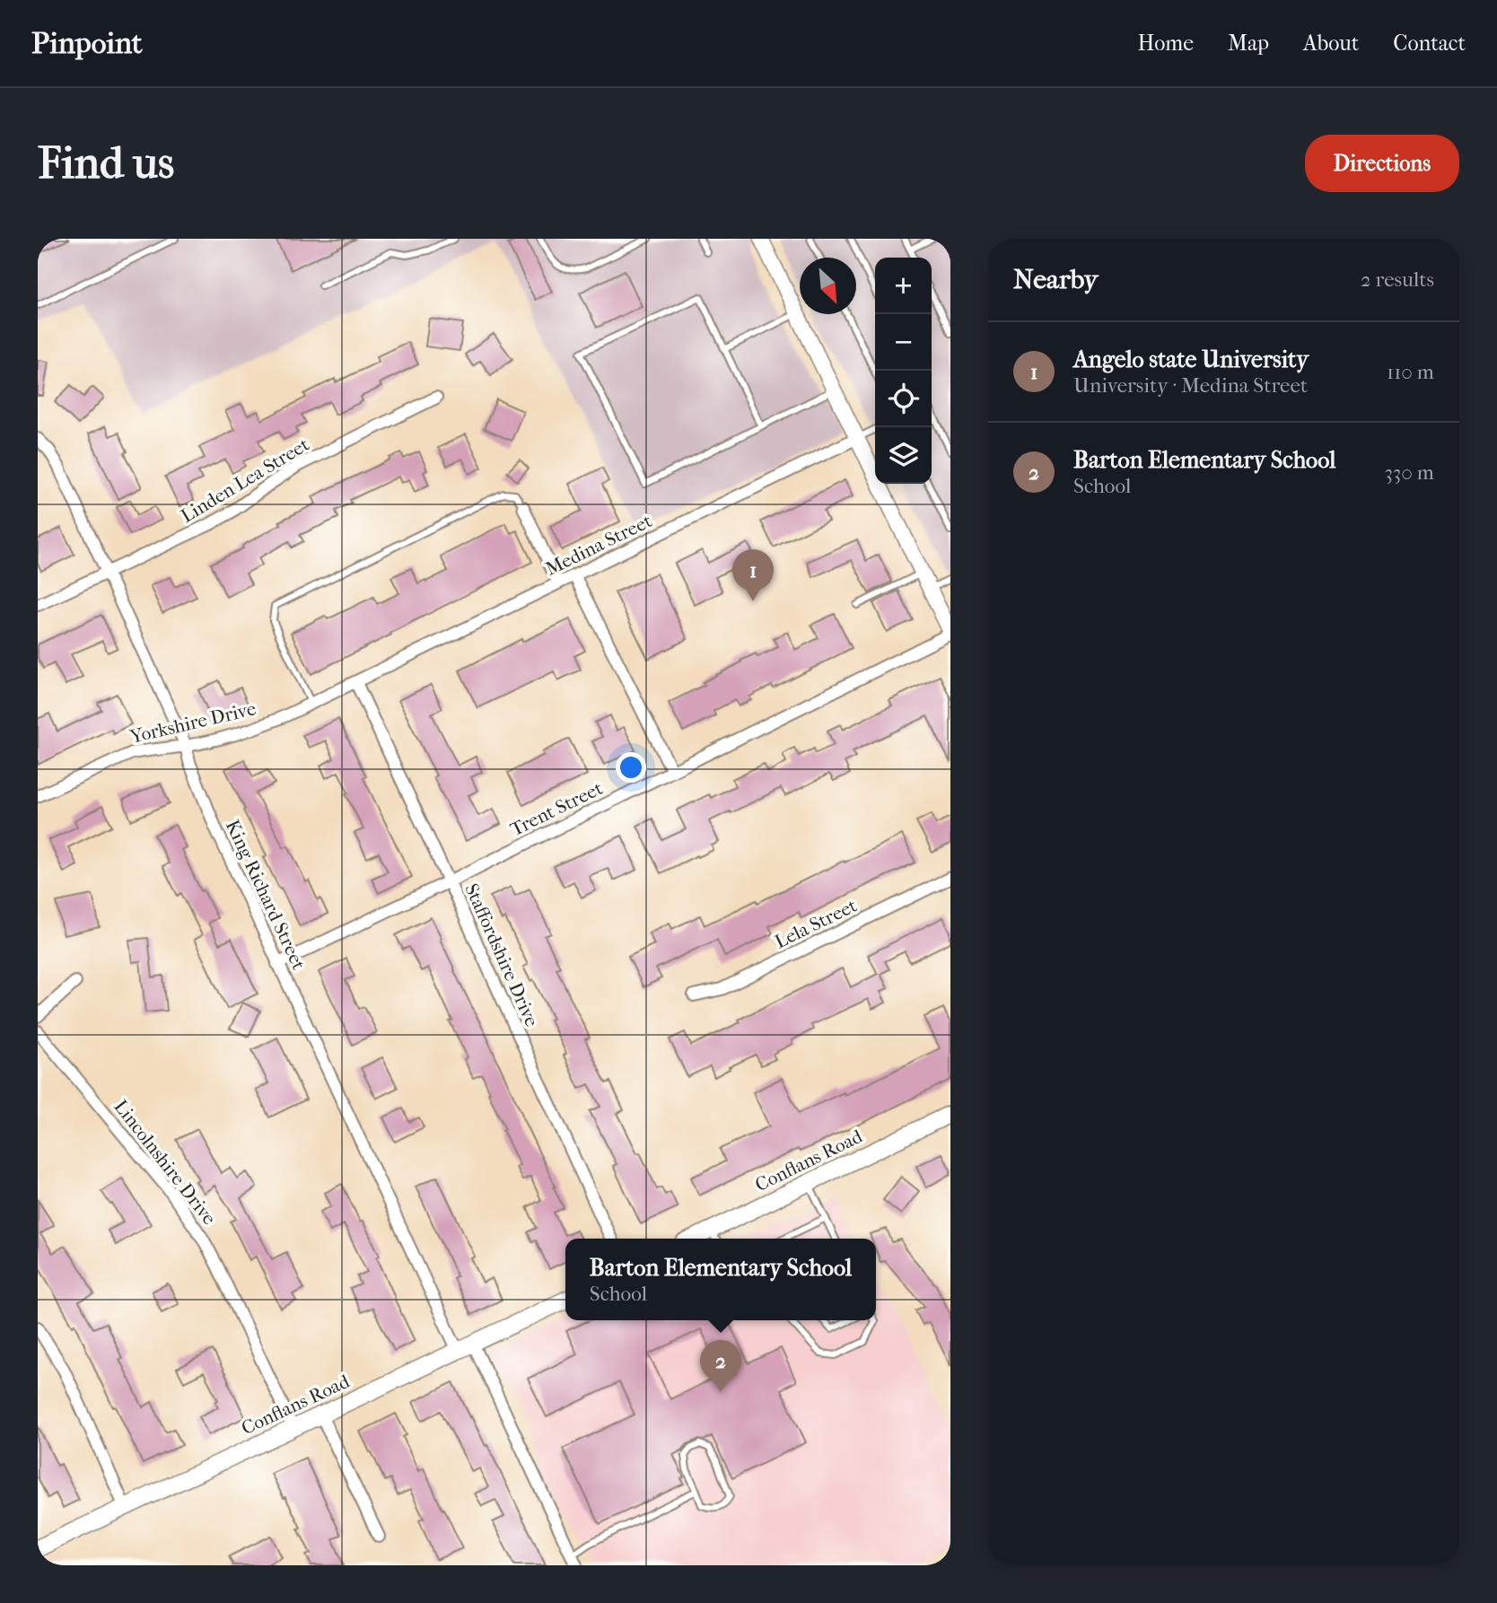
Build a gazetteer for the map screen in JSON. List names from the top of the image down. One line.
{"streets":{"main road":["Conflans Road"],"street":["Linden Lea Street","Medina Street","Yorkshire Drive","Trent Street","King Richard Street","Lela Street","Staffordshire Drive","Lincolnshire Drive"]},"crossings":[["Linden Lea Street","King Richard Street"],["Medina Street","Yorkshire Drive"],["Medina Street","Staffordshire Drive"],["Yorkshire Drive","King Richard Street"],["Yorkshire Drive","Staffordshire Drive"],["Trent Street","King Richard Street"],["Trent Street","Staffordshire Drive"],["King Richard Street","Conflans Road"],["Conflans Road","Lincolnshire Drive"]],"north":"bottom right","page":{"header":"Pinpoint","nav":["Home","Map","About","Contact"],"buttons":"Directions","title":"Find us","heading":["Nearby","2 results"],"map_buttons":["+","−"],"list":[{"mark":"1","name":"Angelo state University","note":"University · Medina Street","value":"110 m"},{"mark":"2","name":"Barton Elementary School","note":"School","value":"330 m"}],"pins":["1","2"],"popup":["Barton Elementary School","School"]}}
